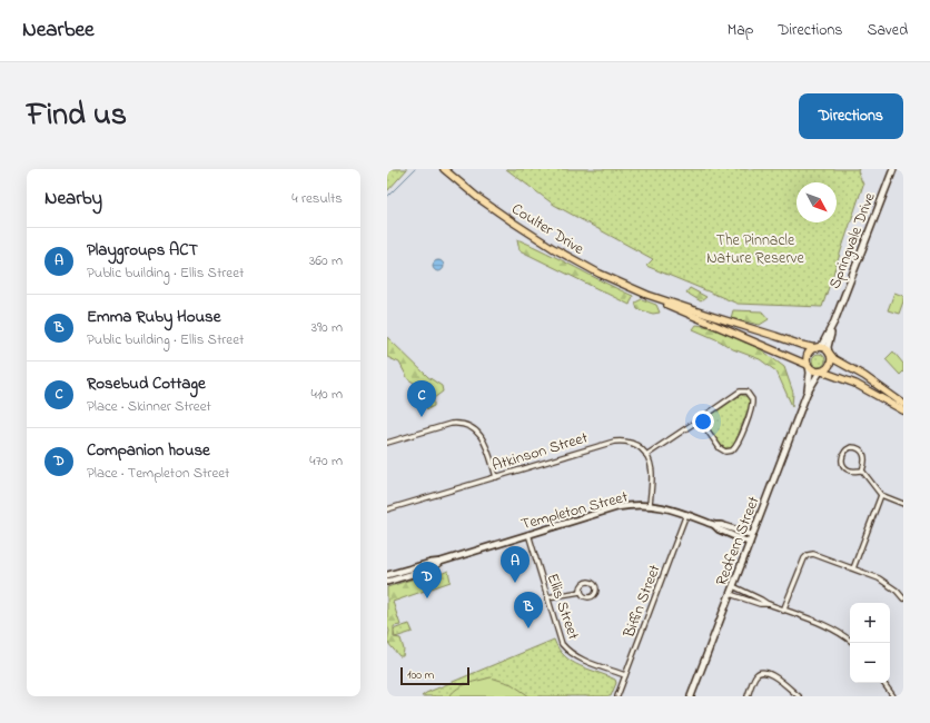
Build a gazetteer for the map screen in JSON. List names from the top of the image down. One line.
{"streets":{"main road":["Coulter Drive","Springvale Drive","Redfern Street"],"street":["Atkinson Street","Templeton Street","Biffin Street","Ellis Street"]},"crossings":[["Coulter Drive","Springvale Drive"],["Coulter Drive","Redfern Street"],["Springvale Drive","Redfern Street"],["Templeton Street","Redfern Street"],["Templeton Street","Biffin Street"],["Templeton Street","Ellis Street"],["Biffin Street","Ellis Street"]],"parks":["The Pinnacle Nature Reserve"],"scale_bar":"100 m","north":"bottom right","page":{"header":"Nearbee","nav":["Map","Directions","Saved"],"title":"Find us","buttons":"Directions","heading":["Nearby","4 results"],"list":[{"mark":"A","name":"Playgroups ACT","note":"Public building · Ellis Street","value":"360 m"},{"mark":"B","name":"Emma Ruby House","note":"Public building · Ellis Street","value":"390 m"},{"mark":"C","name":"Rosebud Cottage","note":"Place · Skinner Street","value":"410 m"},{"mark":"D","name":"Companion house","note":"Place · Templeton Street","value":"470 m"}],"pins":["C","A","D","B"],"map_buttons":["+","−"],"scale":"100 m"}}
